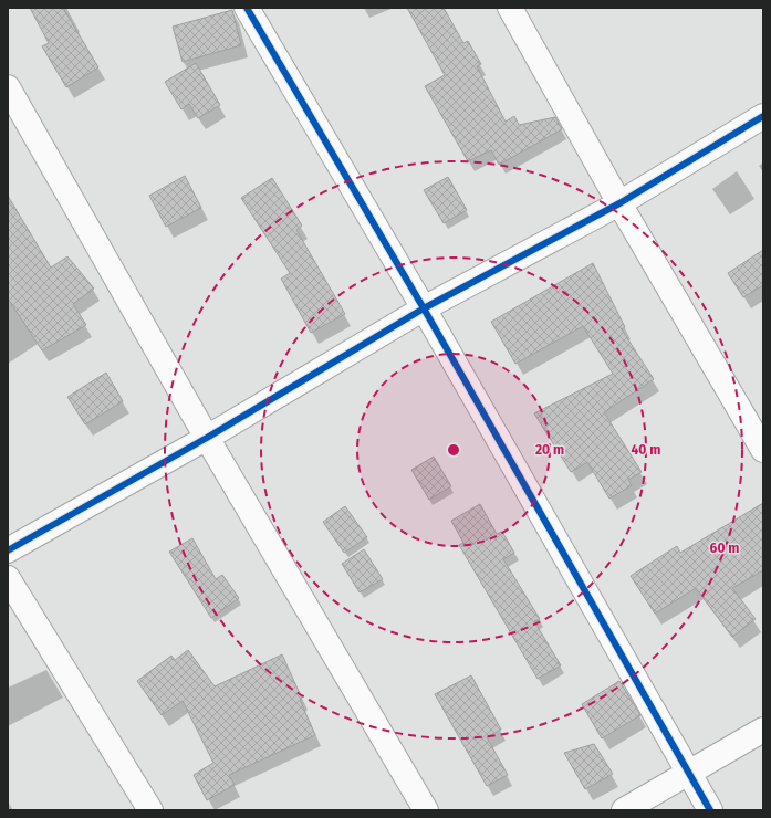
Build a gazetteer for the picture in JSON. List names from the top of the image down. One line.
{"rings":["20 m","40 m","60 m"]}
